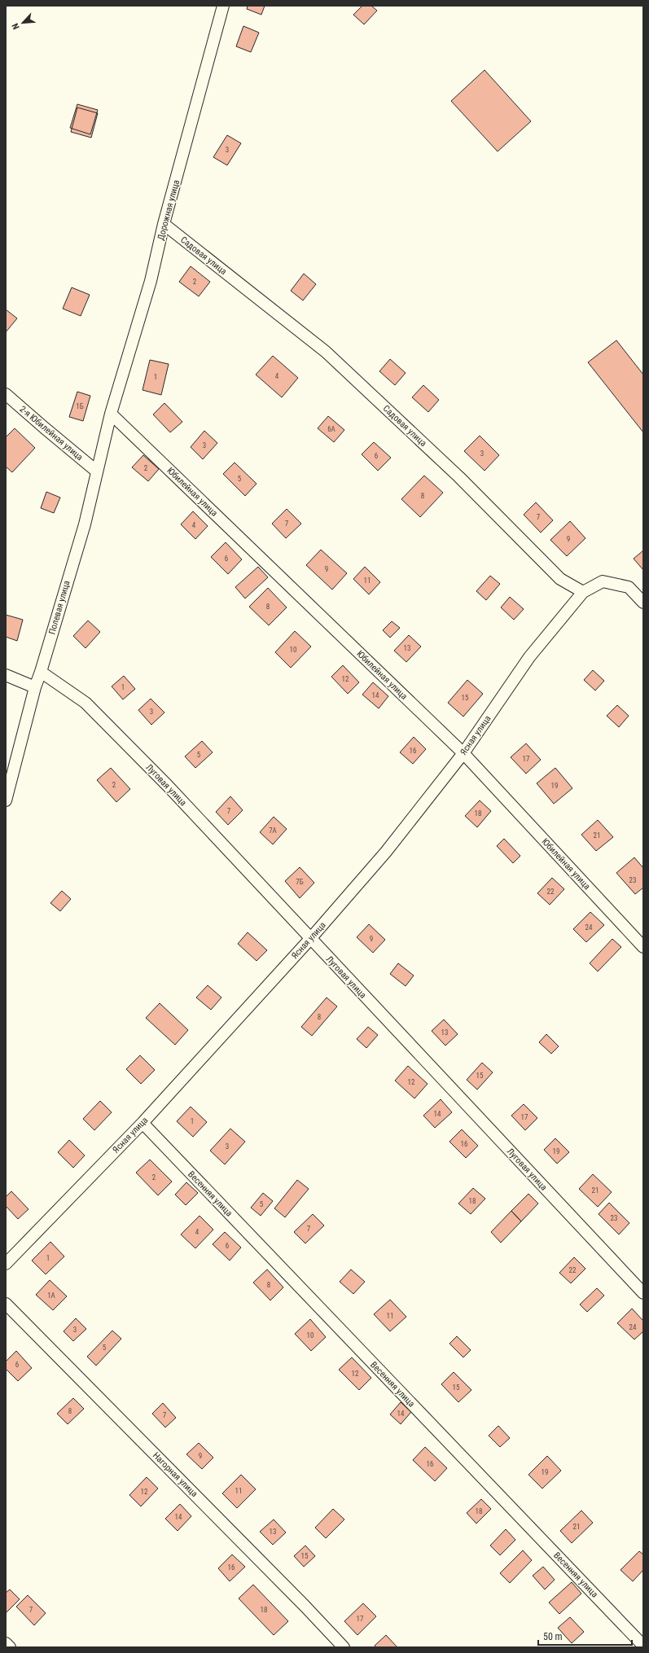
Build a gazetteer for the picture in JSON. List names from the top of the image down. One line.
{"streets":{"street":["Дорожная улица","Садовая улица","2-я Юбилейная улица","Юбилейная улица","Полевая улица","Ясная улица","Луговая улица","Весенняя улица","Нагорная улица"]},"crossings":[["Дорожная улица","Садовая улица"],["Дорожная улица","Юбилейная улица"],["Дорожная улица","Полевая улица"],["Садовая улица","Ясная улица"],["2-я Юбилейная улица","Полевая улица"],["Юбилейная улица","Полевая улица"],["Юбилейная улица","Ясная улица"],["Полевая улица","Луговая улица"],["Ясная улица","Луговая улица"],["Ясная улица","Весенняя улица"]],"house_numbers":["3","2","4","1","1Б","6А","3","3","6","2","5","8","7","7","4","9","6","9","11","8","13","10","12","1","14","15","3","16","5","17","2","19","7","18","7А","21","23","7Б","22","24","9","8","13","15","12","14","17","1","16","3","19","2","21","18","5","23","7","4","6","1","22","8","1А","11","24","3","10","5","6","12","15","8","14","7","9","16","19","11","12","18","14","21","13","15","16","7","18","17"],"scale_bar":"50 m","north":"bottom left"}
